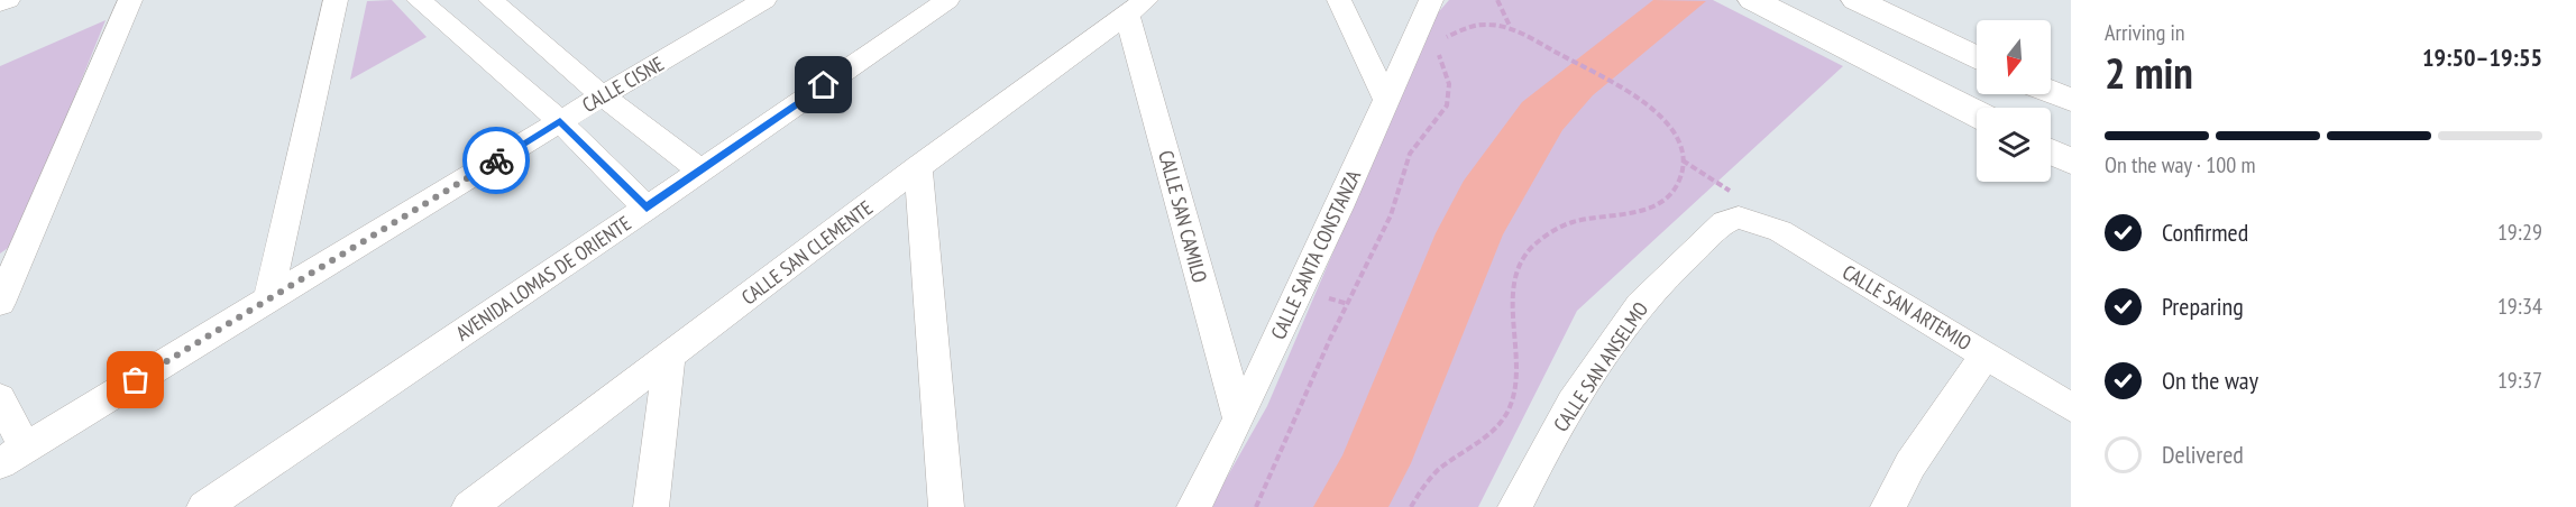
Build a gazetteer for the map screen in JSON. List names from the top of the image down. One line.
{"streets":{"street":["CALLE CISNE","CALLE SAN CAMILO","CALLE SAN CLEMENTE","CALLE SANTA CONSTANZA","AVENIDA LOMAS DE ORIENTE","CALLE SAN ARTEMIO","CALLE SAN ANSELMO"]},"crossings":[["CALLE SAN CAMILO","CALLE SAN CLEMENTE"],["CALLE SAN CAMILO","CALLE SANTA CONSTANZA"],["CALLE SAN ARTEMIO","CALLE SAN ANSELMO"]],"north":"bottom","page":{"heading":["2 min","Arriving in","19:50–19:55"],"bar":"On the way · 100 m","list":[["Confirmed","19:29"],["Preparing","19:34"],["On the way","19:37"],"Delivered"]}}
